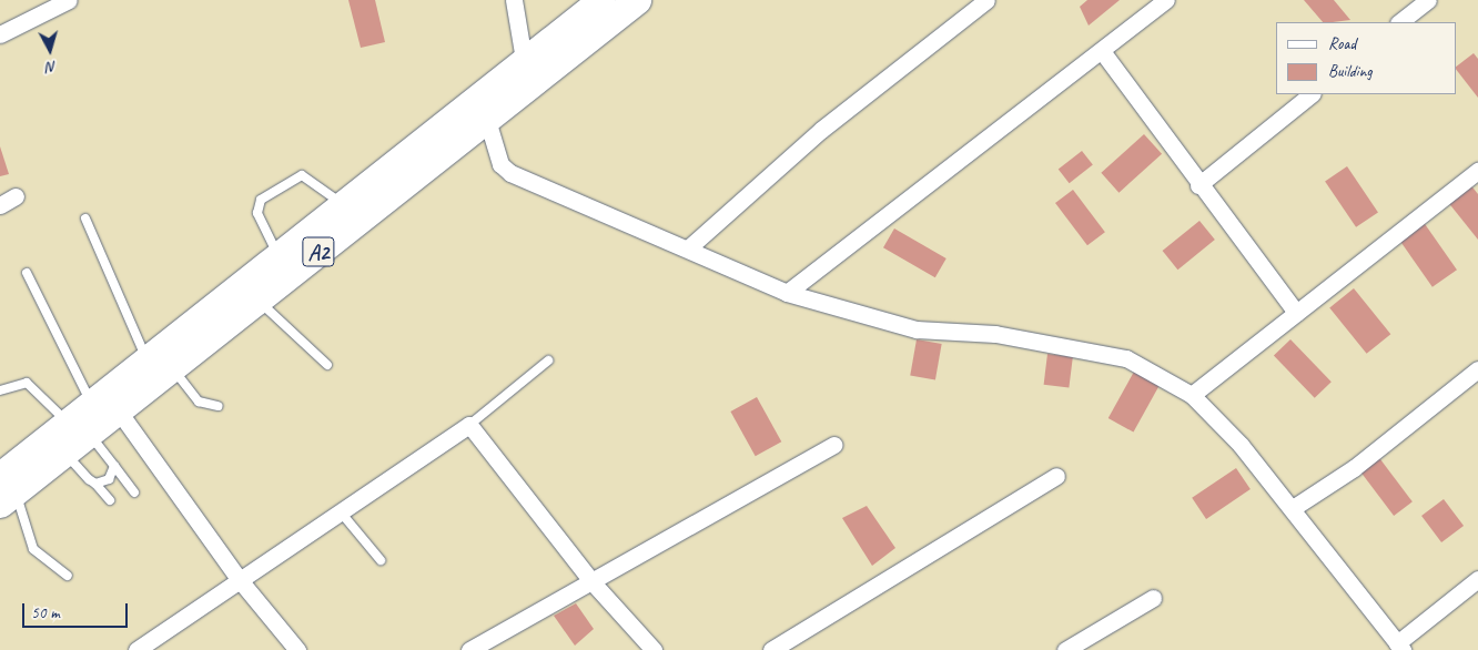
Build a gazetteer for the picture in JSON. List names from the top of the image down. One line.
{"streets":{"highway":["A2"]},"legend":["Road","Building"],"scale_bar":"50 m","north":"bottom"}
